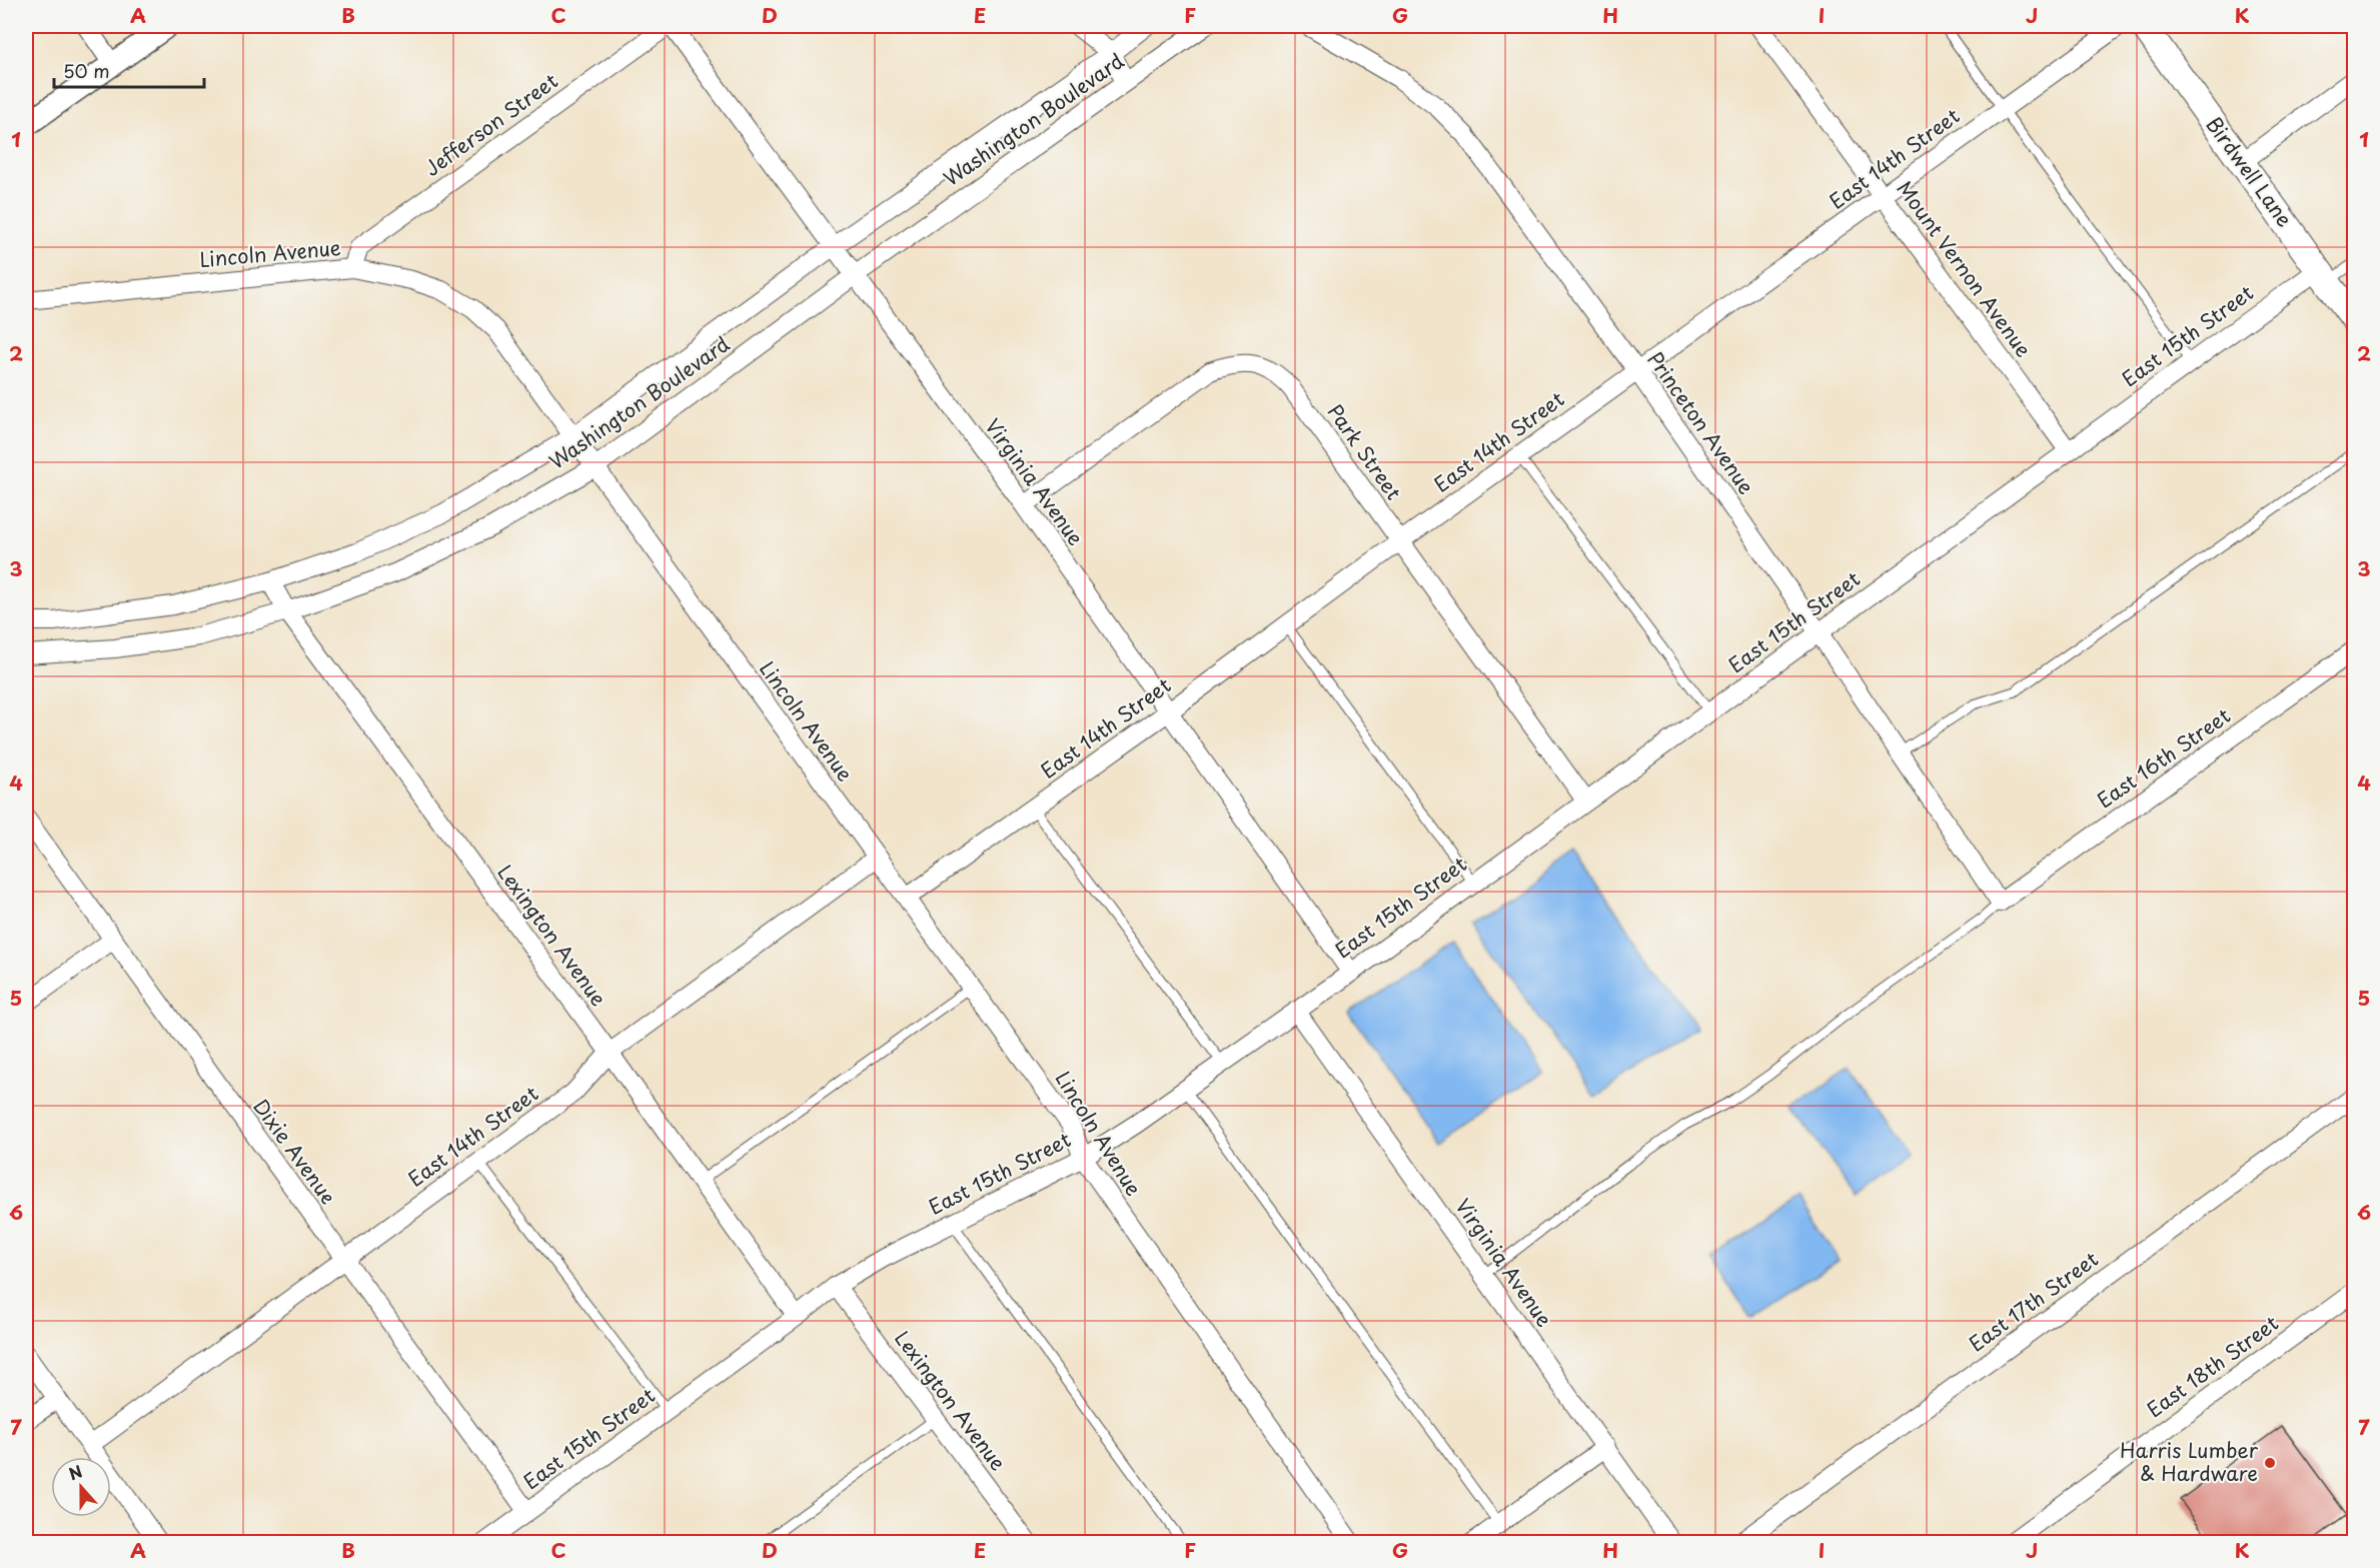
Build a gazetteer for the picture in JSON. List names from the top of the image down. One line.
{"streets":{"main road":["Birdwell Lane"],"street":["Washington Boulevard","Jefferson Street","East 14th Street","Lincoln Avenue","Mount Vernon Avenue","East 15th Street","Princeton Avenue","Park Street","Virginia Avenue","East 16th Street","Lexington Avenue","Dixie Avenue","East 17th Street","East 18th Street"]},"crossings":[["Washington Boulevard","Lincoln Avenue"],["Washington Boulevard","Virginia Avenue"],["Washington Boulevard","Lexington Avenue"],["Jefferson Street","Lincoln Avenue"],["East 14th Street","Lincoln Avenue"],["East 14th Street","Mount Vernon Avenue"],["East 14th Street","Princeton Avenue"],["East 14th Street","Park Street"],["East 14th Street","Virginia Avenue"],["East 14th Street","Lexington Avenue"],["East 14th Street","Dixie Avenue"],["Birdwell Lane","East 15th Street"],["Lincoln Avenue","East 15th Street"],["Mount Vernon Avenue","East 15th Street"],["East 15th Street","Princeton Avenue"],["East 15th Street","Park Street"],["East 15th Street","Virginia Avenue"],["East 15th Street","Lexington Avenue"],["East 15th Street","Dixie Avenue"],["Princeton Avenue","East 16th Street"],["Park Street","Virginia Avenue"]],"places":["Harris Lumber & Hardware"],"scale_bar":"50 m","north":"top","grid":{"columns":["A","B","C","D","E","F","G","H","I","J","K"],"rows":["1","2","3","4","5","6","7"]}}
